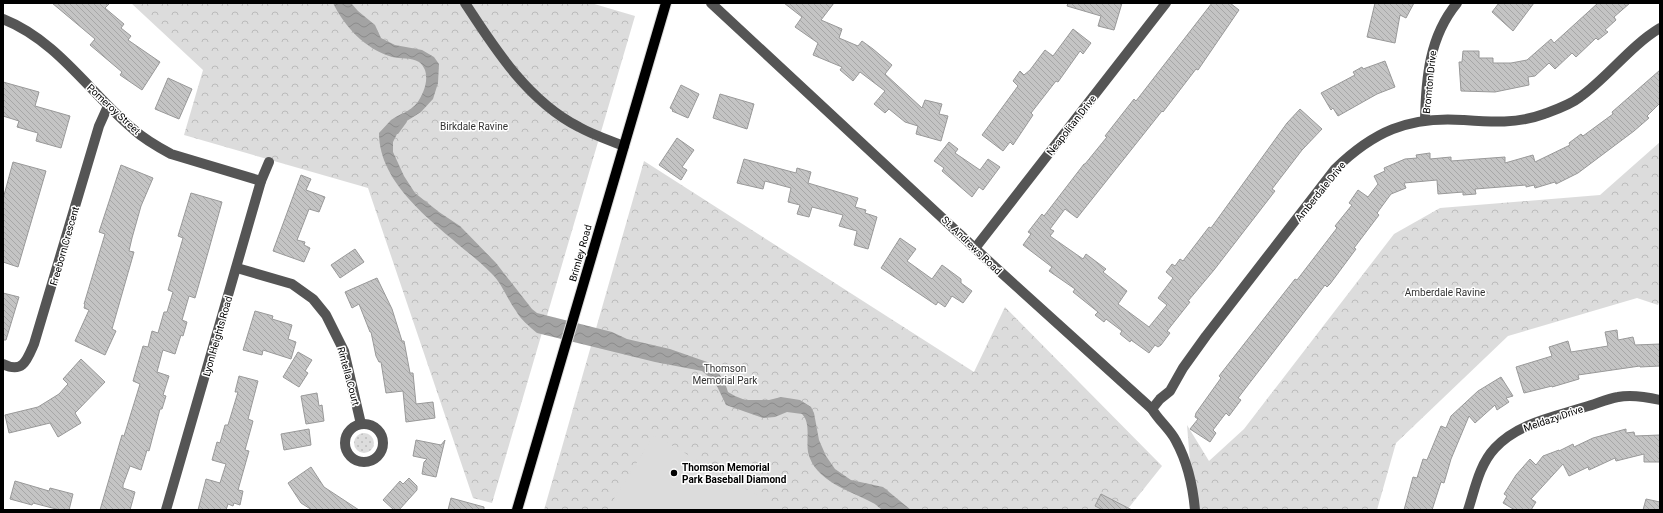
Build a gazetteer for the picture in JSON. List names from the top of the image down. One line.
{"streets":{"main road":["Brimley Road"],"street":["Bromton Drive","Pomeroy Street","Neapolitan Drive","Amberdale Drive","St. Andrews Road","Freeborn Crescent","Lyon Heights Road","Rintella Court","Meldazy Drive"]},"crossings":[["Bromton Drive","Amberdale Drive"],["Pomeroy Street","Freeborn Crescent"],["Pomeroy Street","Lyon Heights Road"],["Neapolitan Drive","St. Andrews Road"],["Amberdale Drive","St. Andrews Road"],["Lyon Heights Road","Rintella Court"]],"parks":["Birkdale Ravine","Amberdale Ravine","Thomson Memorial Park"],"places":["Thomson Memorial Park Baseball Diamond"]}
